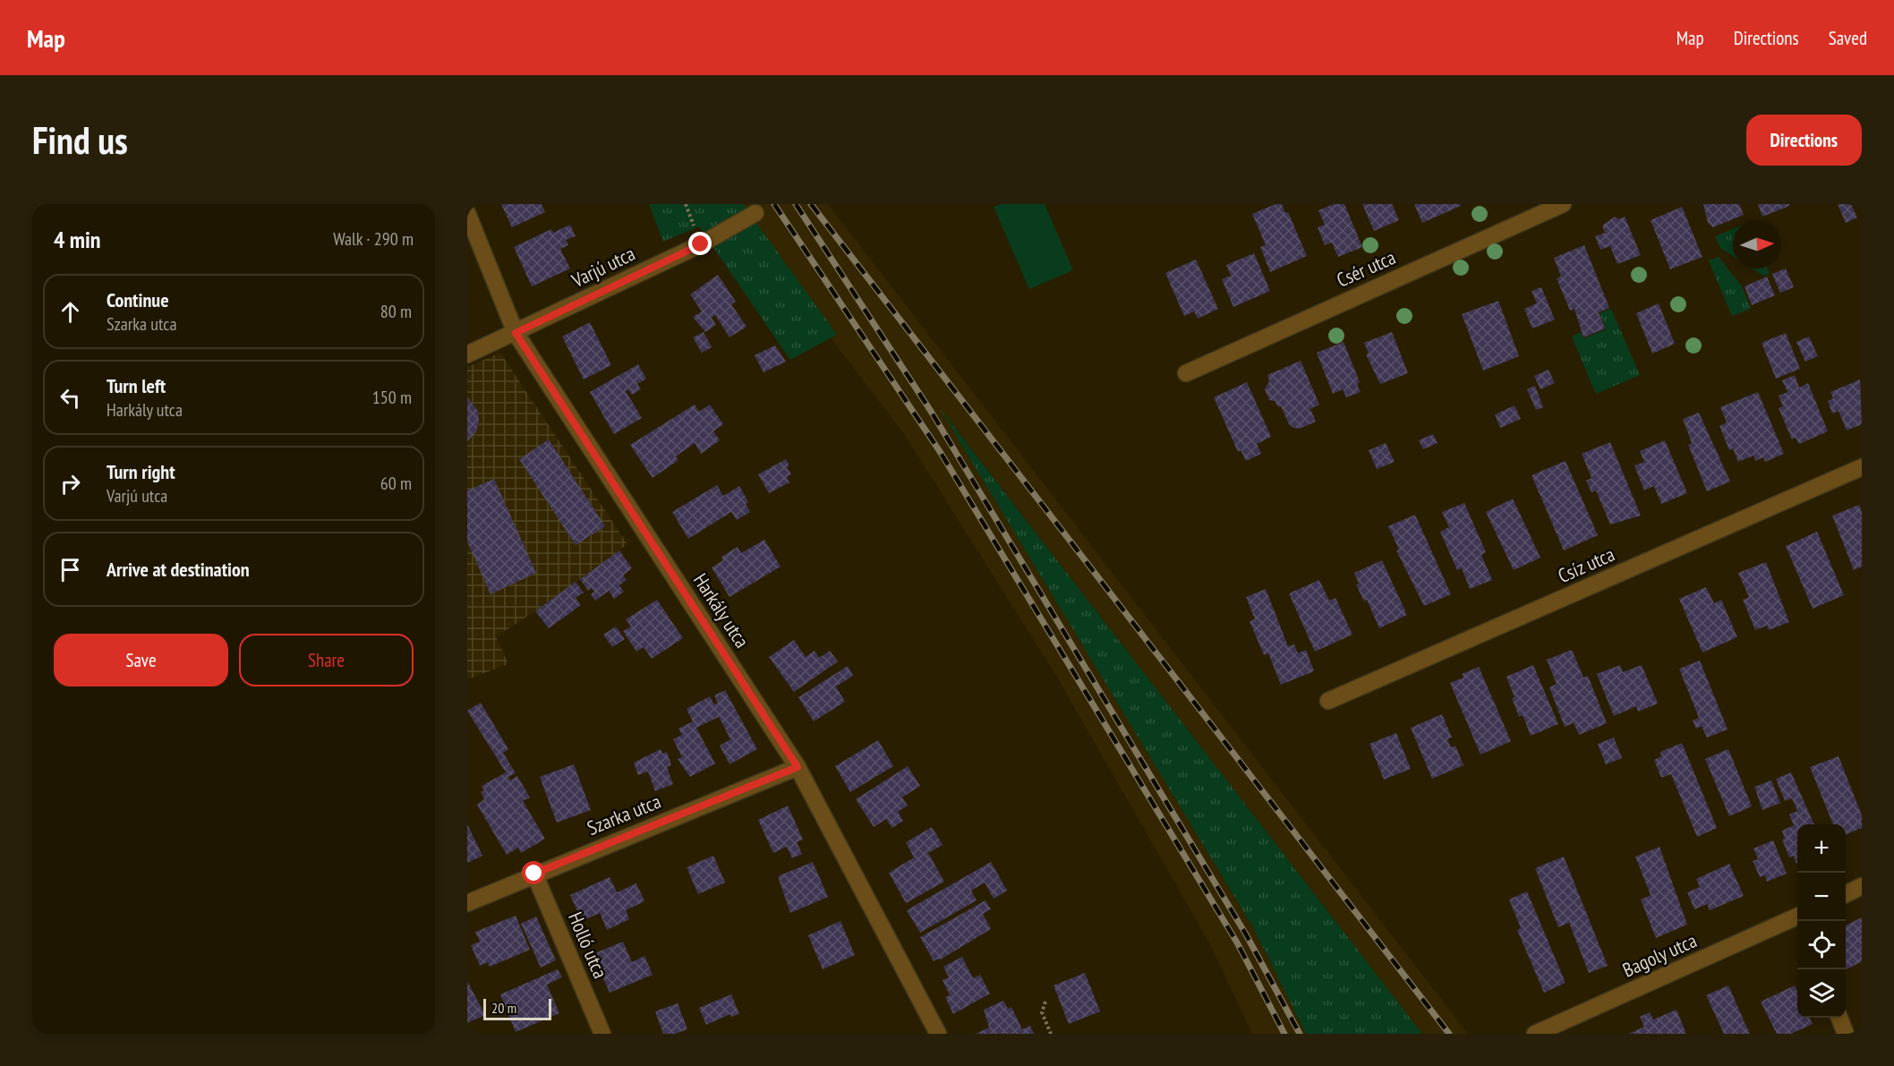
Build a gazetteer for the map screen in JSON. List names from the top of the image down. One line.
{"streets":{"street":["Varjú utca","Csér utca","Csíz utca","Harkály utca","Szarka utca","Holló utca","Bagoly utca"]},"crossings":[["Varjú utca","Harkály utca"],["Harkály utca","Szarka utca"],["Szarka utca","Holló utca"]],"scale_bar":"20 m","north":"right","page":{"header":"Map","nav":["Map","Directions","Saved"],"buttons":["Directions",["Save","Share"]],"title":"Find us","heading":["4 min","Walk · 290 m"],"list":[["Continue","Szarka utca","80 m"],["Turn left","Harkály utca","150 m"],["Turn right","Varjú utca","60 m"],"Arrive at destination"],"map_buttons":["+","−"],"scale":"20 m"}}
